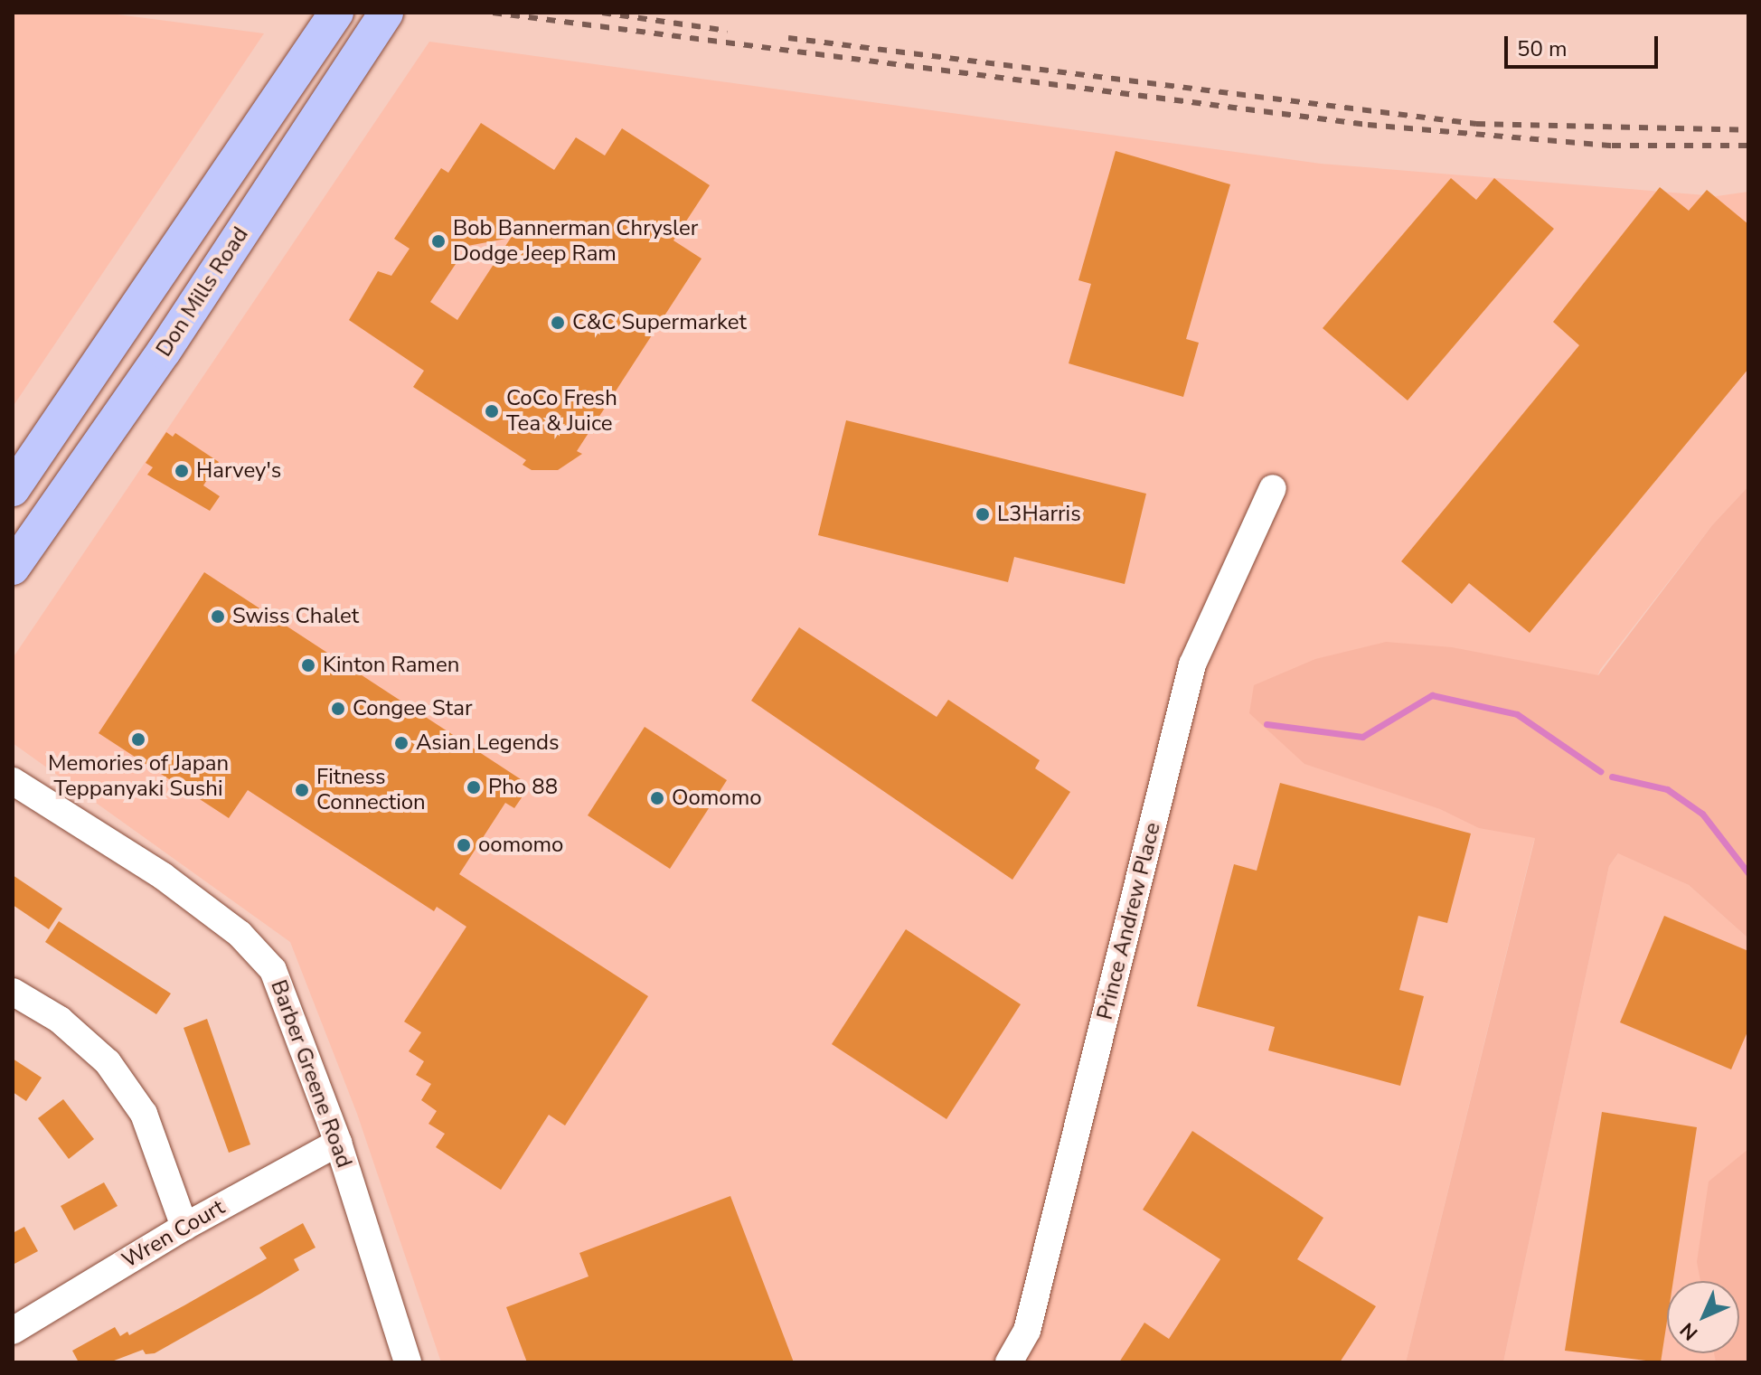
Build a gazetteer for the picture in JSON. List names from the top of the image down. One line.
{"streets":{"main road":["Don Mills Road"],"street":["Prince Andrew Place","Barber Greene Road","Wren Court"]},"crossings":[["Barber Greene Road","Wren Court"]],"places":["Bob Bannerman Chrysler Dodge Jeep Ram","C&C Supermarket","CoCo Fresh Tea & Juice","Harvey's","L3Harris","Swiss Chalet","Kinton Ramen","Congee Star","Memories of Japan Teppanyaki Sushi","Asian Legends","Pho 88","Fitness Connection","Oomomo","oomomo"],"scale_bar":"50 m","north":"bottom left"}
